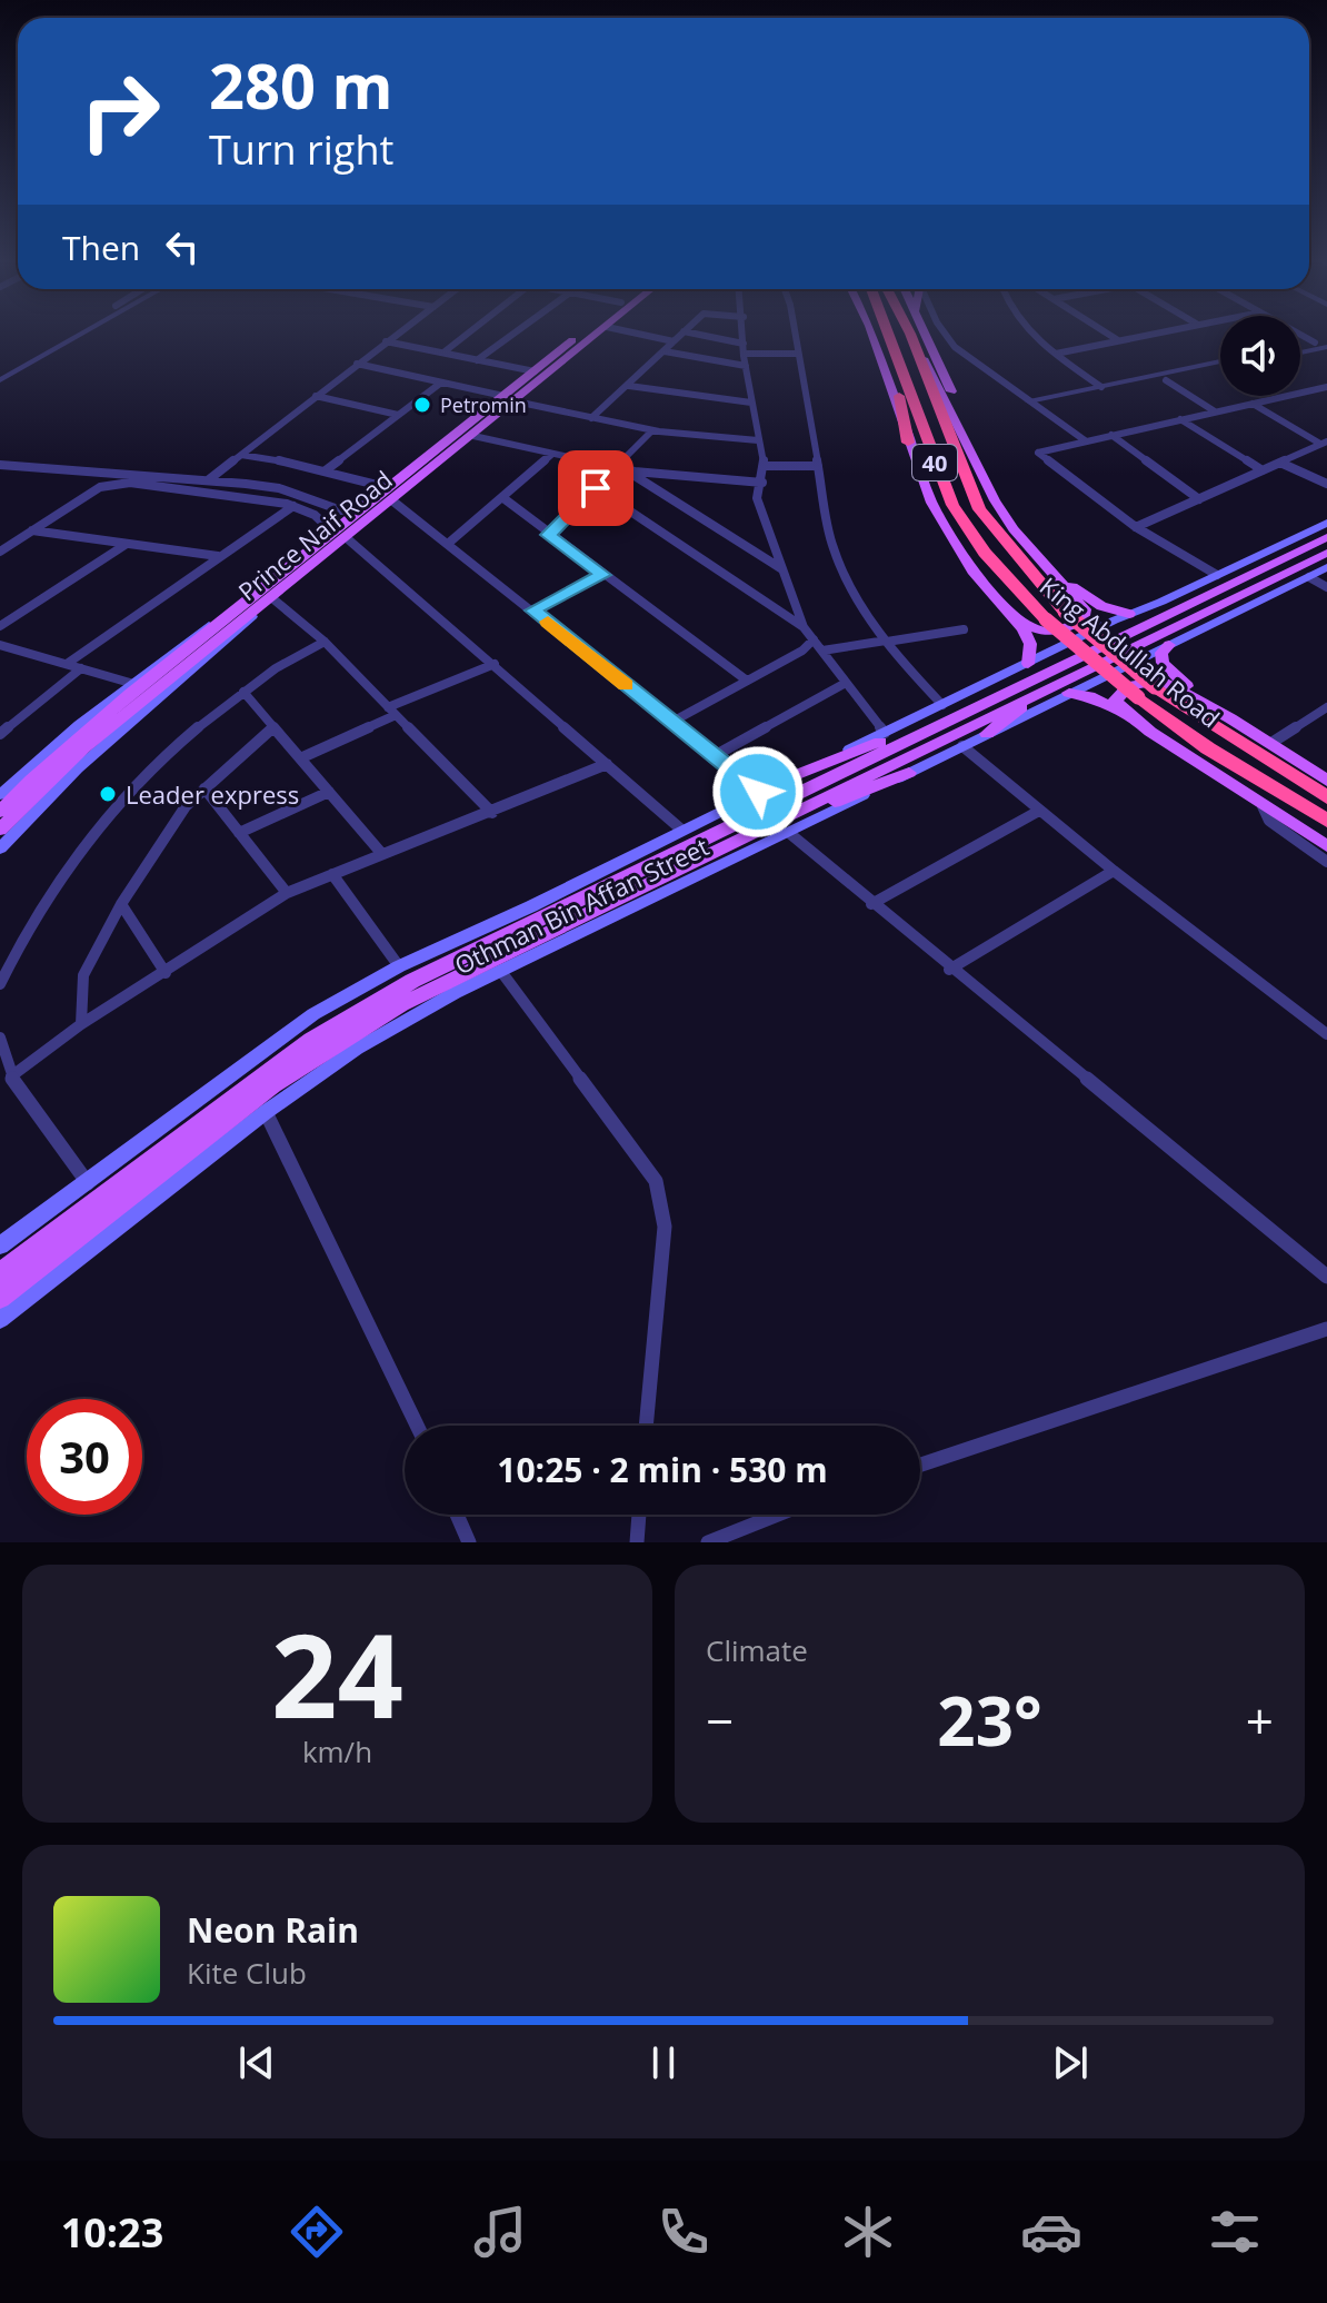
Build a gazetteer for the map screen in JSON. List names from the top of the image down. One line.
{"streets":{"highway":["40","King Abdullah Road"],"main road":["Prince Naif Road","Othman Bin Affan Street"]},"places":["Petromin","Leader express"],"page":{"turn":["280 m","Turn right"],"then":"Then","limit":"30","trip":"10:25 · 2 min · 530 m","tile":[["24","km/h"],"Climate"],"heat":["−","23°","+"],"song":["Neon Rain","Kite Club"],"tabs":"10:23"}}
